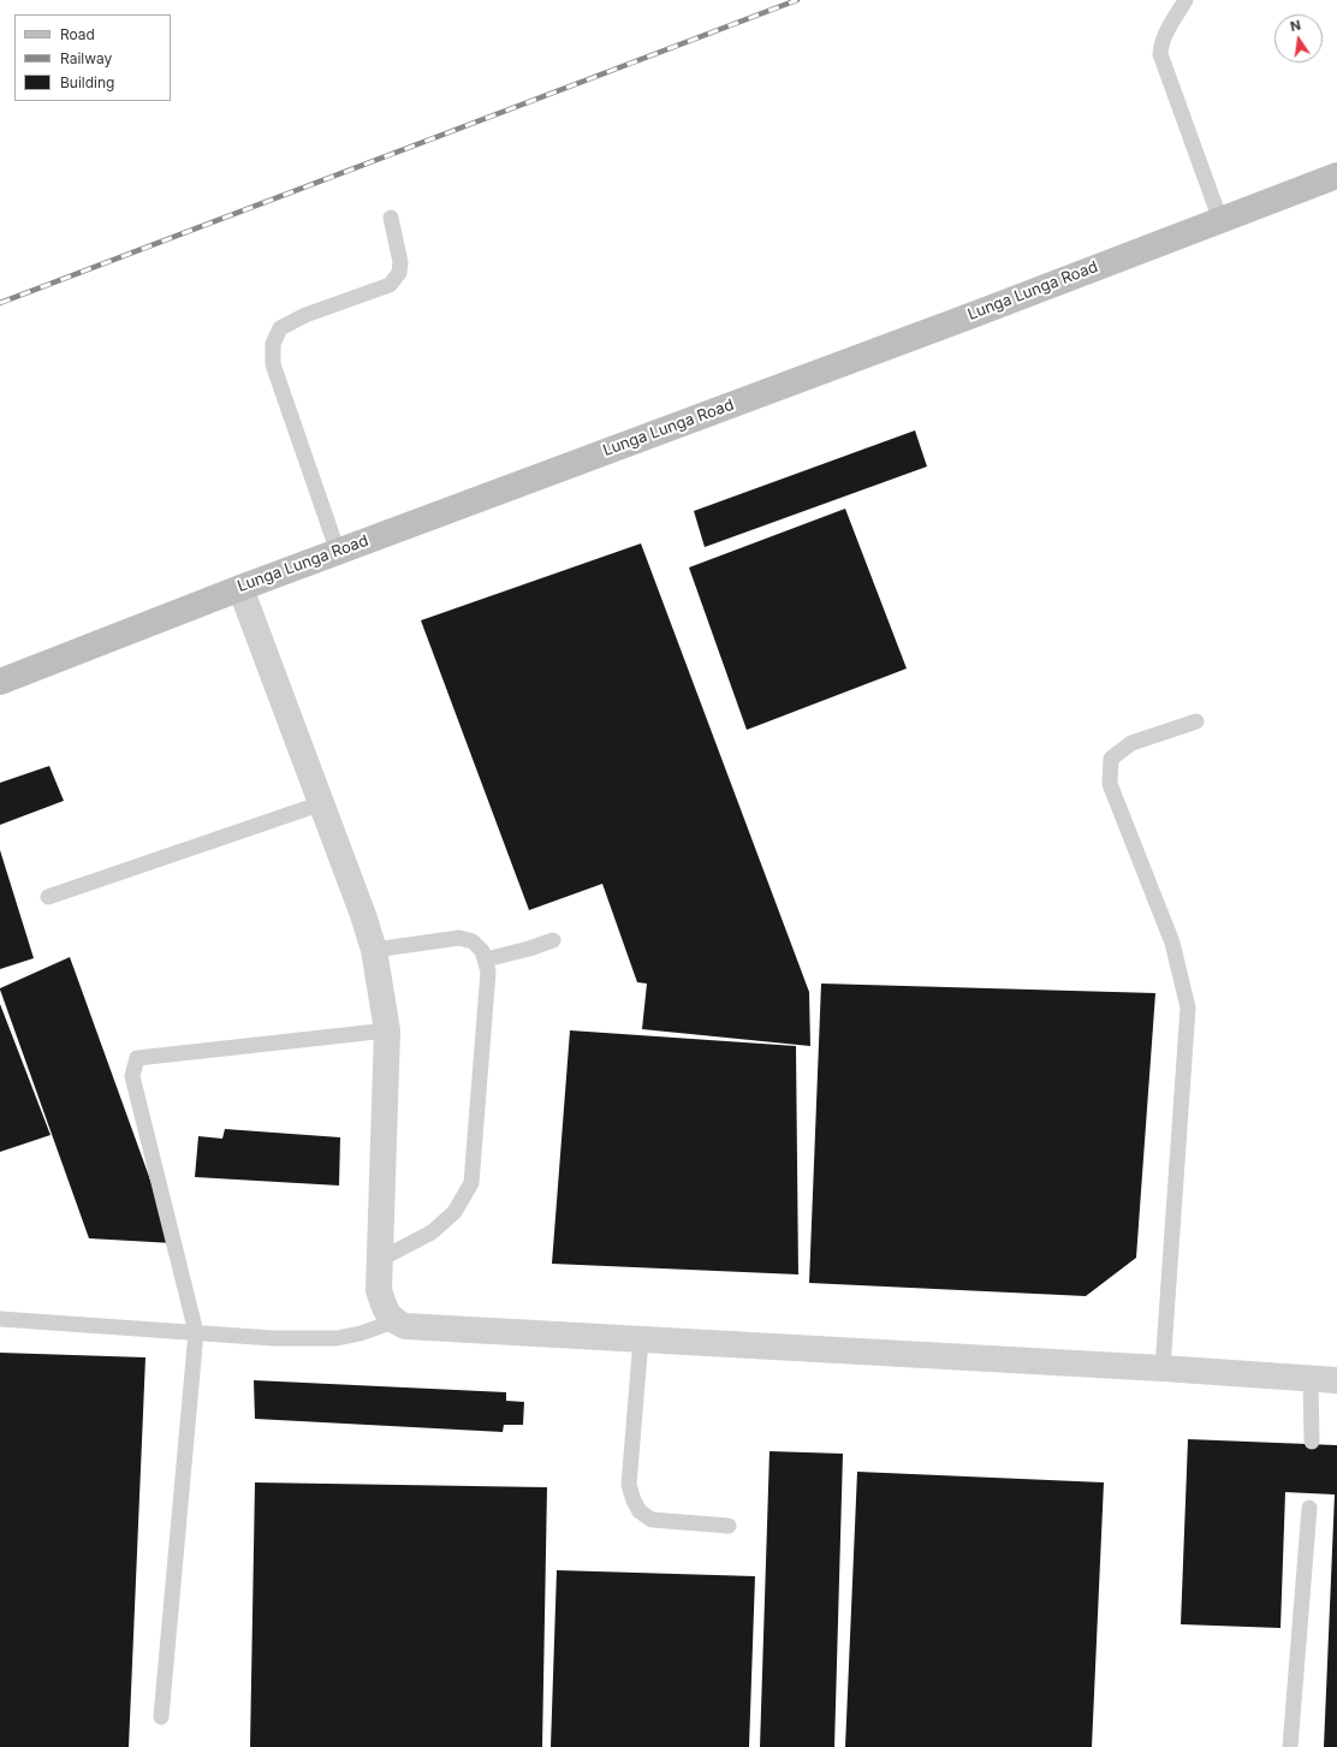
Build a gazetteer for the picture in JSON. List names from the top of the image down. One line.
{"streets":{"main road":["Lunga Lunga Road"]},"legend":["Road","Railway","Building"],"north":"top"}
